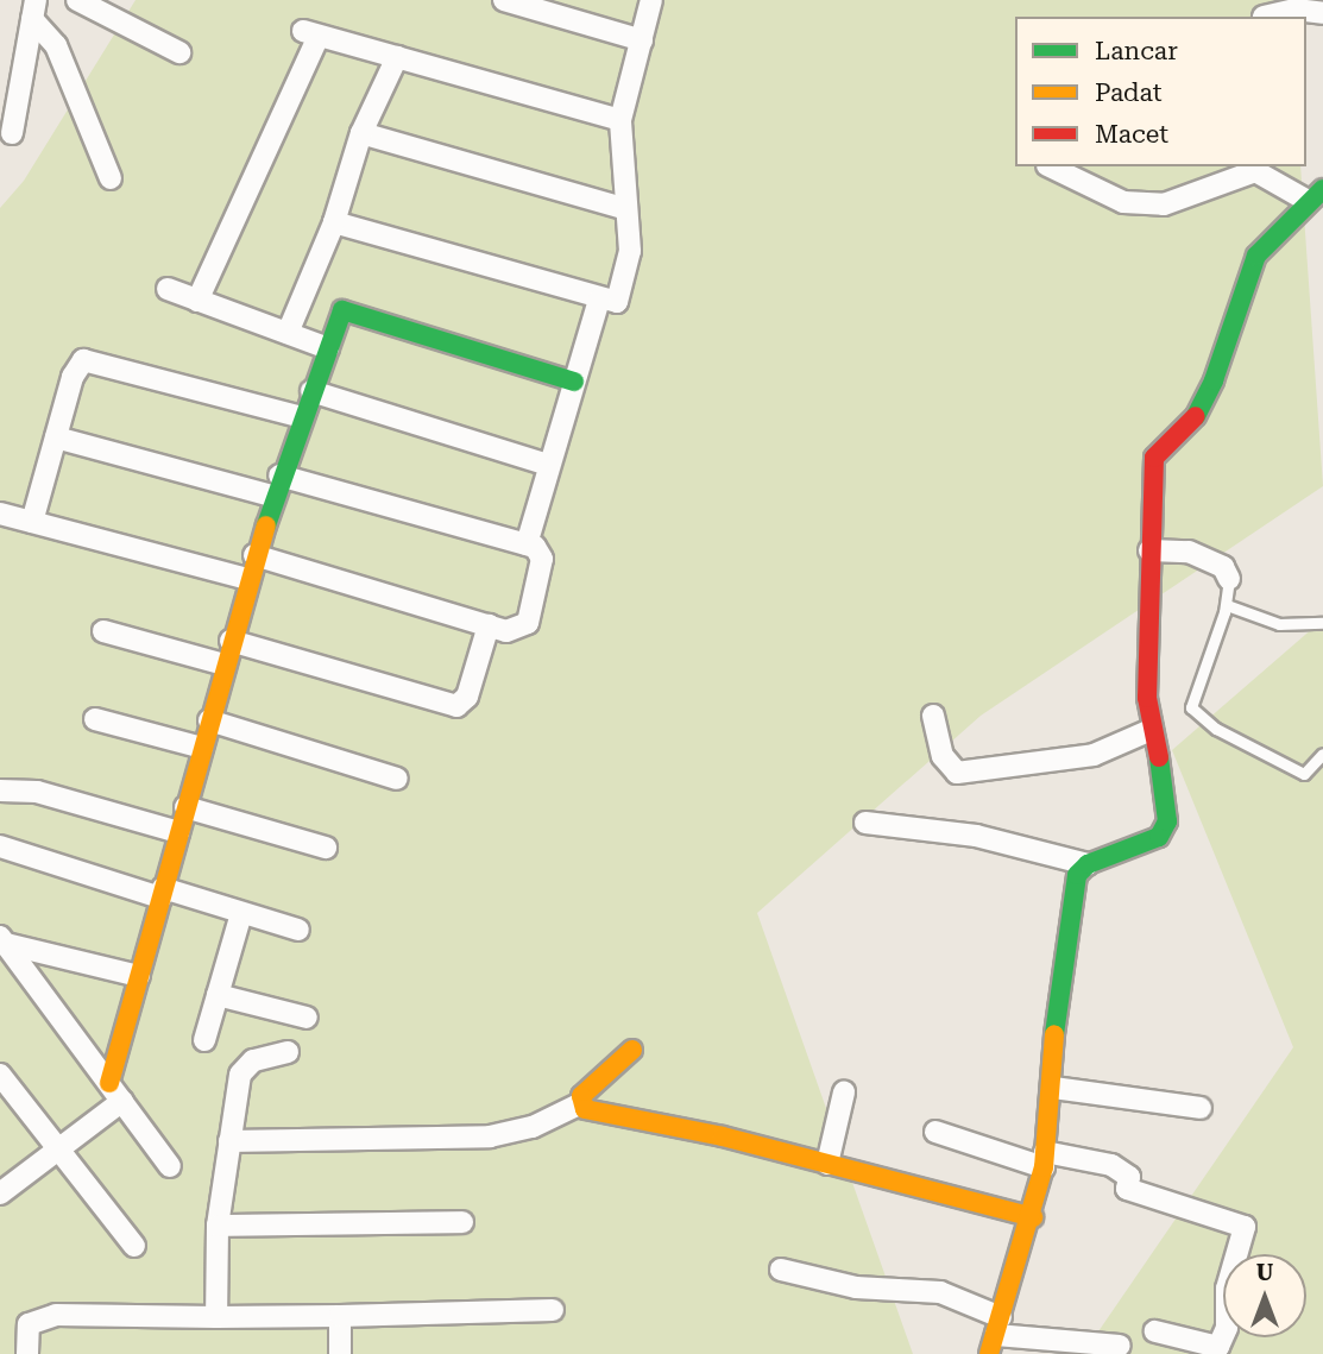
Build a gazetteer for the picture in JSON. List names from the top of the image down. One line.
{"legend":["Lancar","Padat","Macet"],"north":"top"}
